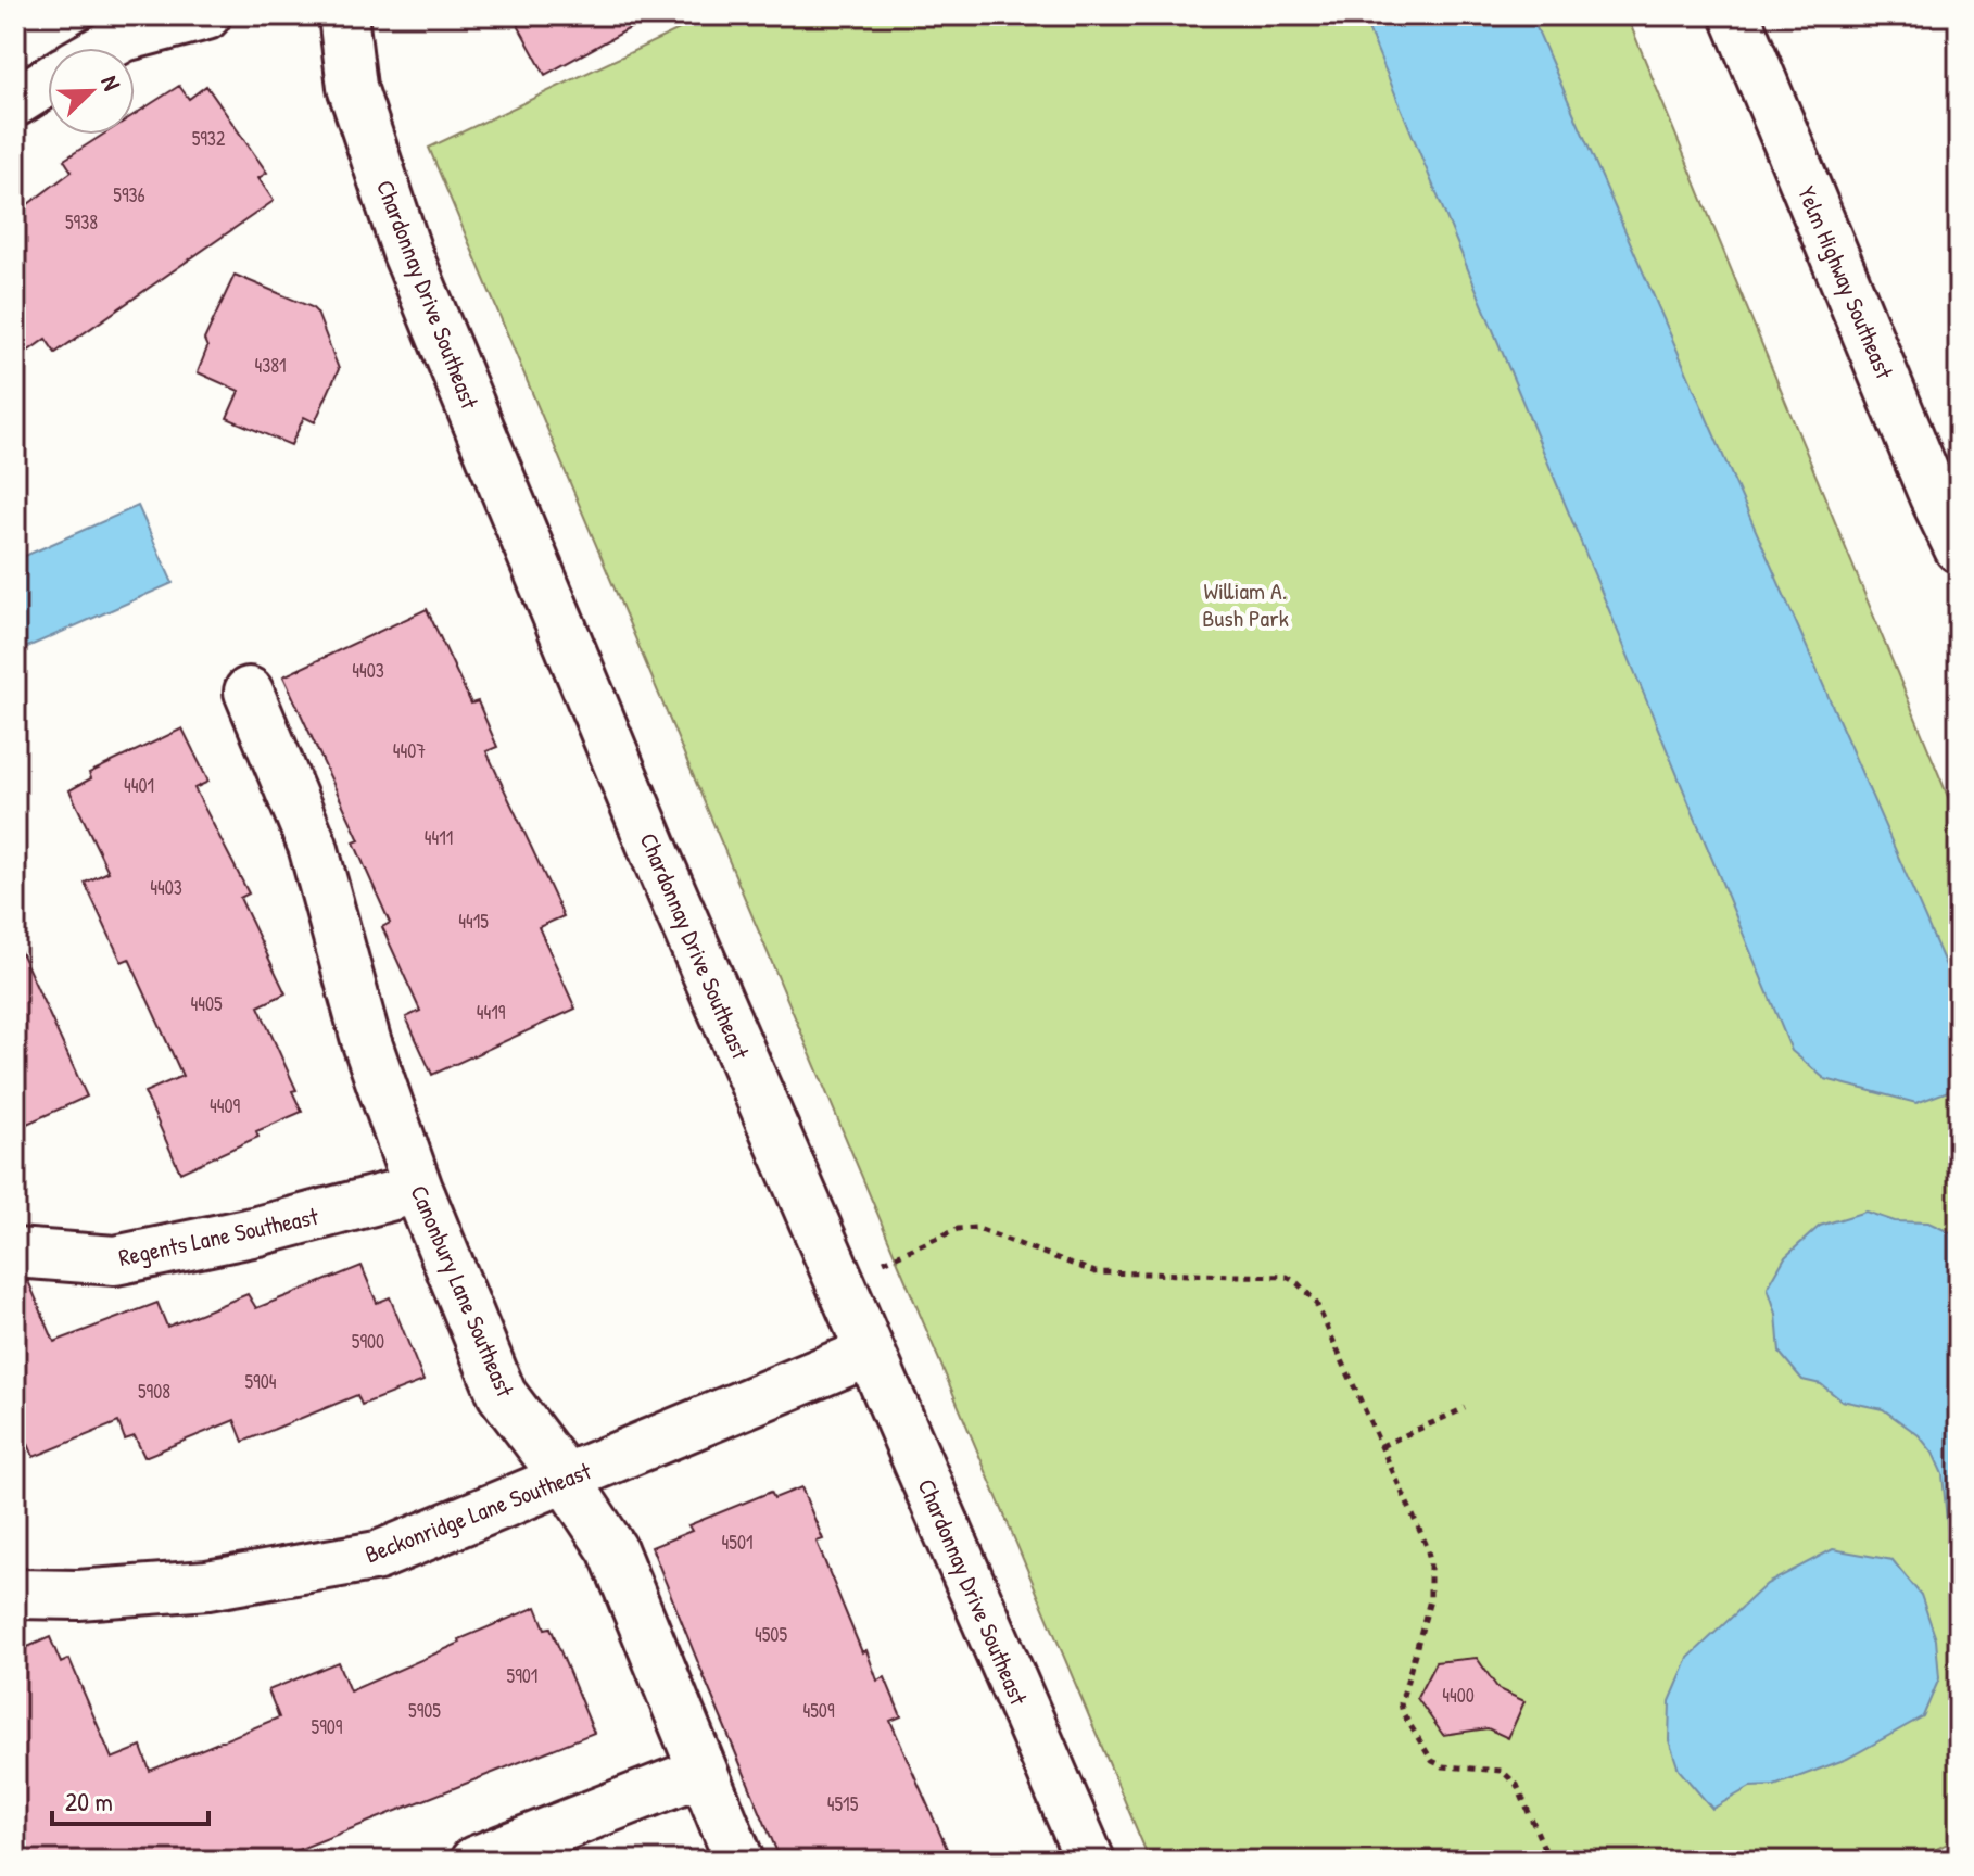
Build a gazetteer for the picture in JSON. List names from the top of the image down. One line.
{"streets":{"street":["Yelm Highway Southeast","Chardonnay Drive Southeast","Regents Lane Southeast","Canonbury Lane Southeast","Beckonridge Lane Southeast"]},"crossings":[["Chardonnay Drive Southeast","Beckonridge Lane Southeast"],["Regents Lane Southeast","Canonbury Lane Southeast"],["Canonbury Lane Southeast","Beckonridge Lane Southeast"]],"parks":["William A. Bush Park"],"house_numbers":["5932","5936","5938","4381","4403","4407","4401","4411","4403","4415","4405","4419","4409","5900","5904","5908","4501","4505","5901","4400","5905","4509","5909","4515"],"scale_bar":"20 m","north":"top right"}
